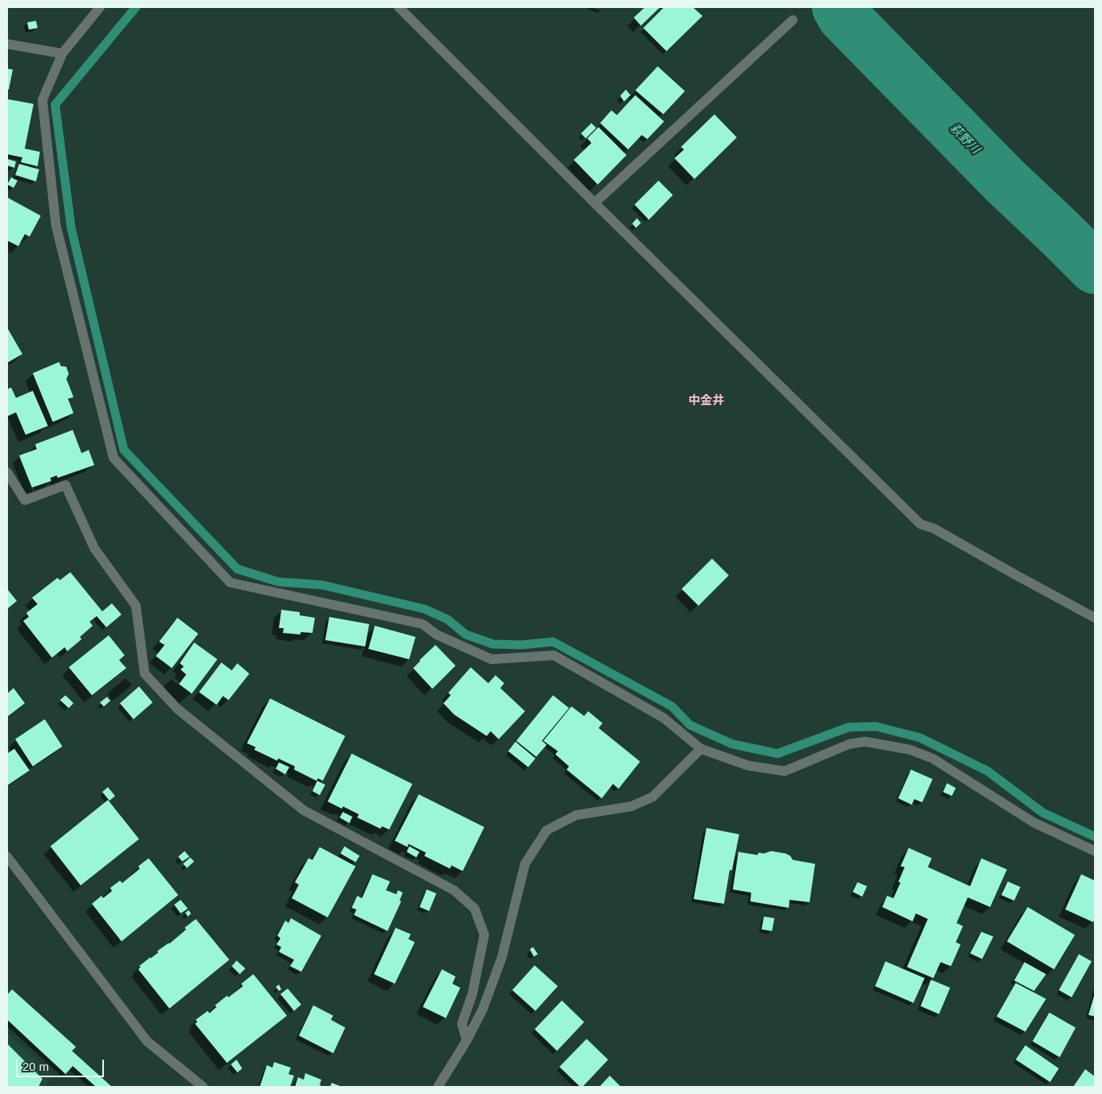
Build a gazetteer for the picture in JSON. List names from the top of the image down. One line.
{"districts":["中金井"],"water":["萩野川"],"scale_bar":"20 m"}
